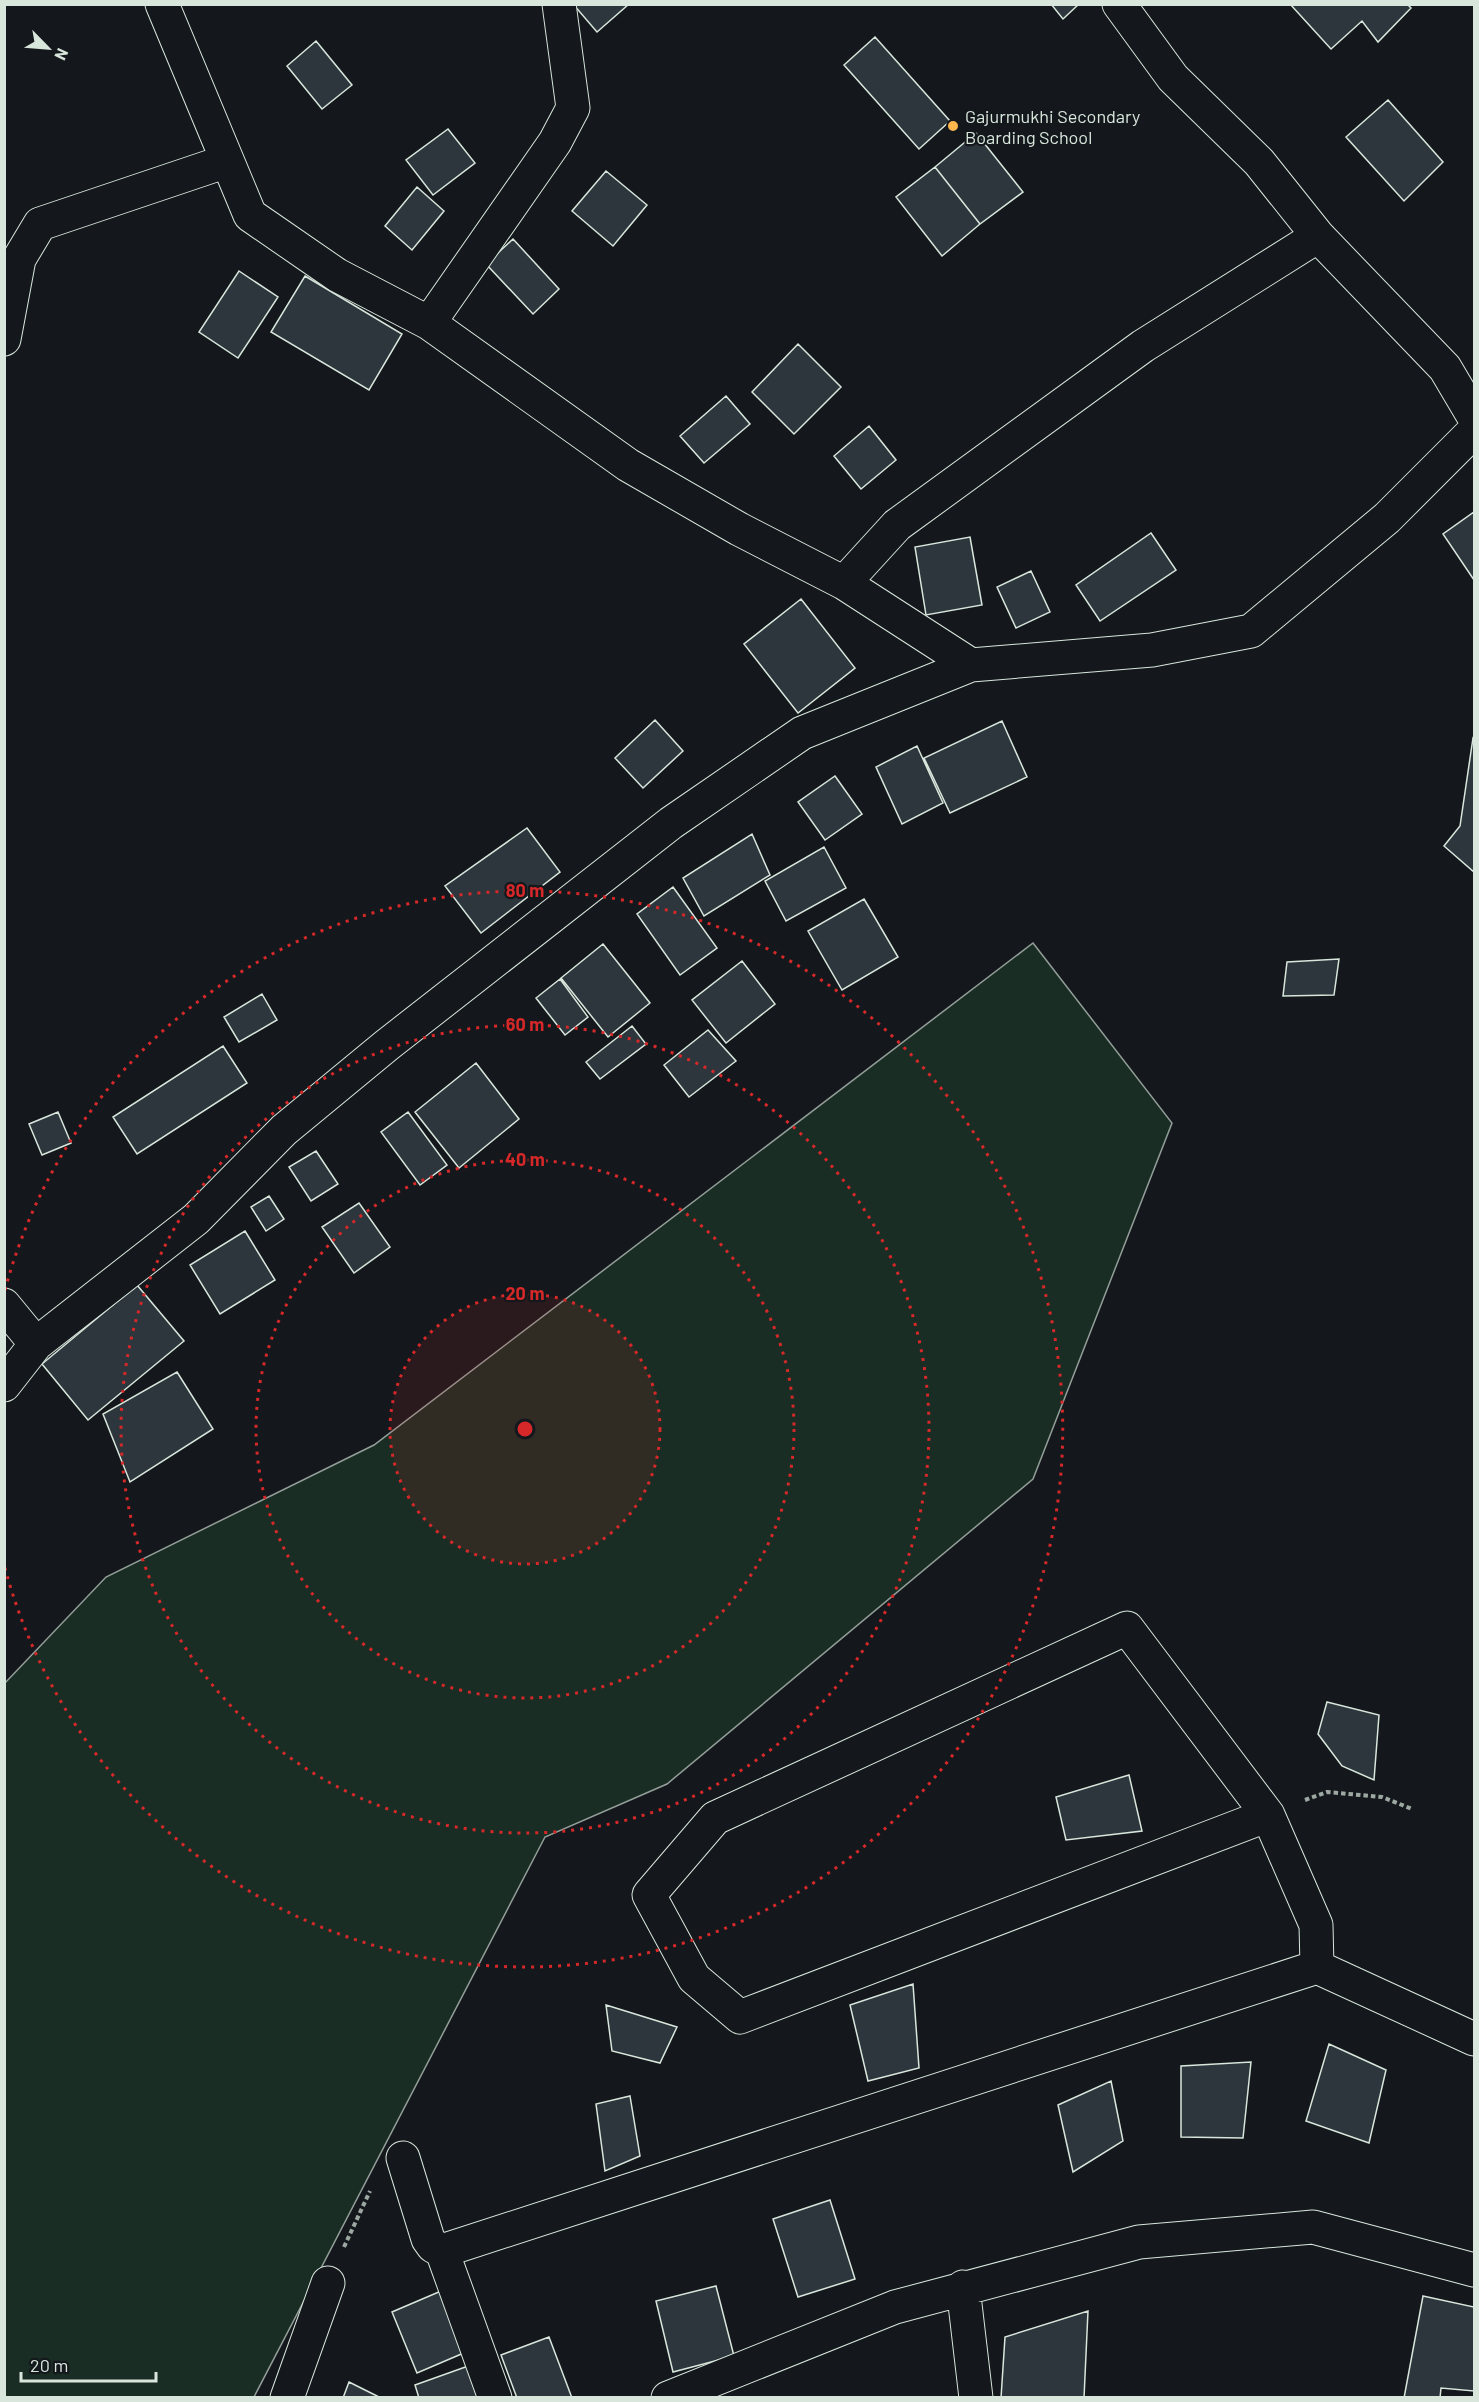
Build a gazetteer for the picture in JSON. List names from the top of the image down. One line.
{"places":["Gajurmukhi Secondary Boarding School"],"scale_bar":"20 m","north":"bottom right","rings":["80 m","60 m","40 m","20 m"]}
